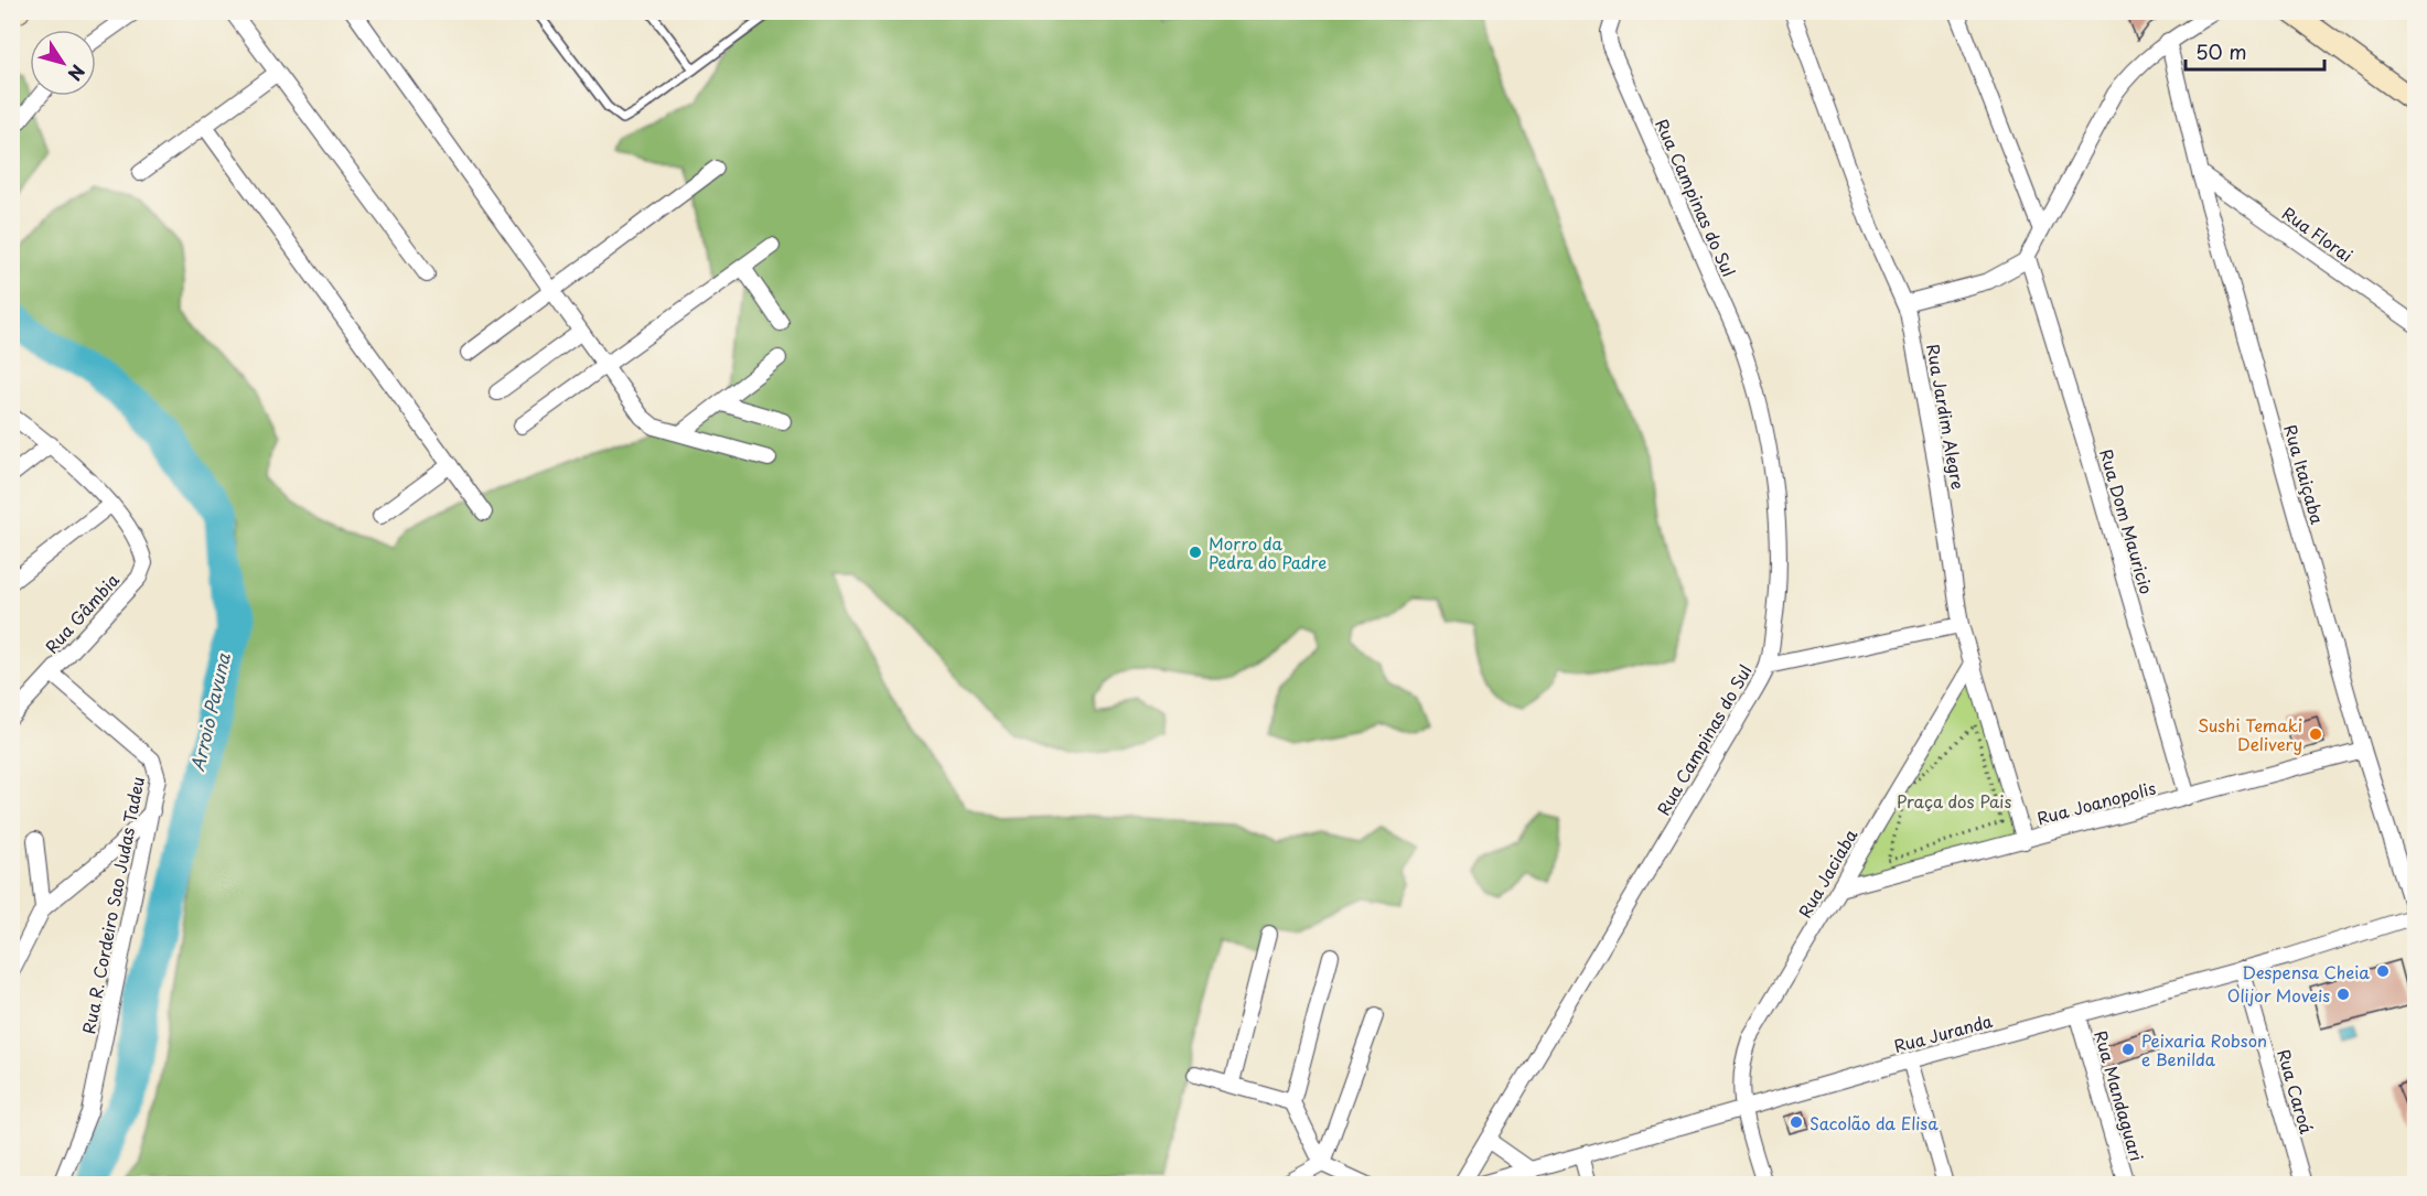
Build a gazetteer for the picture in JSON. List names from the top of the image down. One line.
{"streets":{"street":["Rua Campinas do Sul","Rua Florai","Rua Jardim Alegre","Rua Itaiçaba","Rua Dom Mauricio","Rua Gâmbia","Rua Joanopolis","Rua Jaciaba","Rua R. Cordeiro Sao Judas Tadeu","Rua Juranda","Rua Caroá","Rua Mandaguari"]},"crossings":[["Rua Florai","Rua Itaiçaba"],["Rua Jardim Alegre","Rua Joanopolis"],["Rua Jardim Alegre","Rua Jaciaba"],["Rua Itaiçaba","Rua Joanopolis"],["Rua Itaiçaba","Rua Juranda"],["Rua Dom Mauricio","Rua Joanopolis"],["Rua Gâmbia","Rua R. Cordeiro Sao Judas Tadeu"],["Rua Joanopolis","Rua Jaciaba"],["Rua Jaciaba","Rua Juranda"],["Rua Juranda","Rua Caroá"],["Rua Juranda","Rua Mandaguari"]],"water":["Arroio Pavuna"],"parks":["Praça dos Pais"],"places":["Morro da Pedra do Padre","Sushi Temaki Delivery","Despensa Cheia","Olijor Moveis","Peixaria Robson e Benilda","Sacolão da Elisa"],"scale_bar":"50 m","north":"bottom right"}
